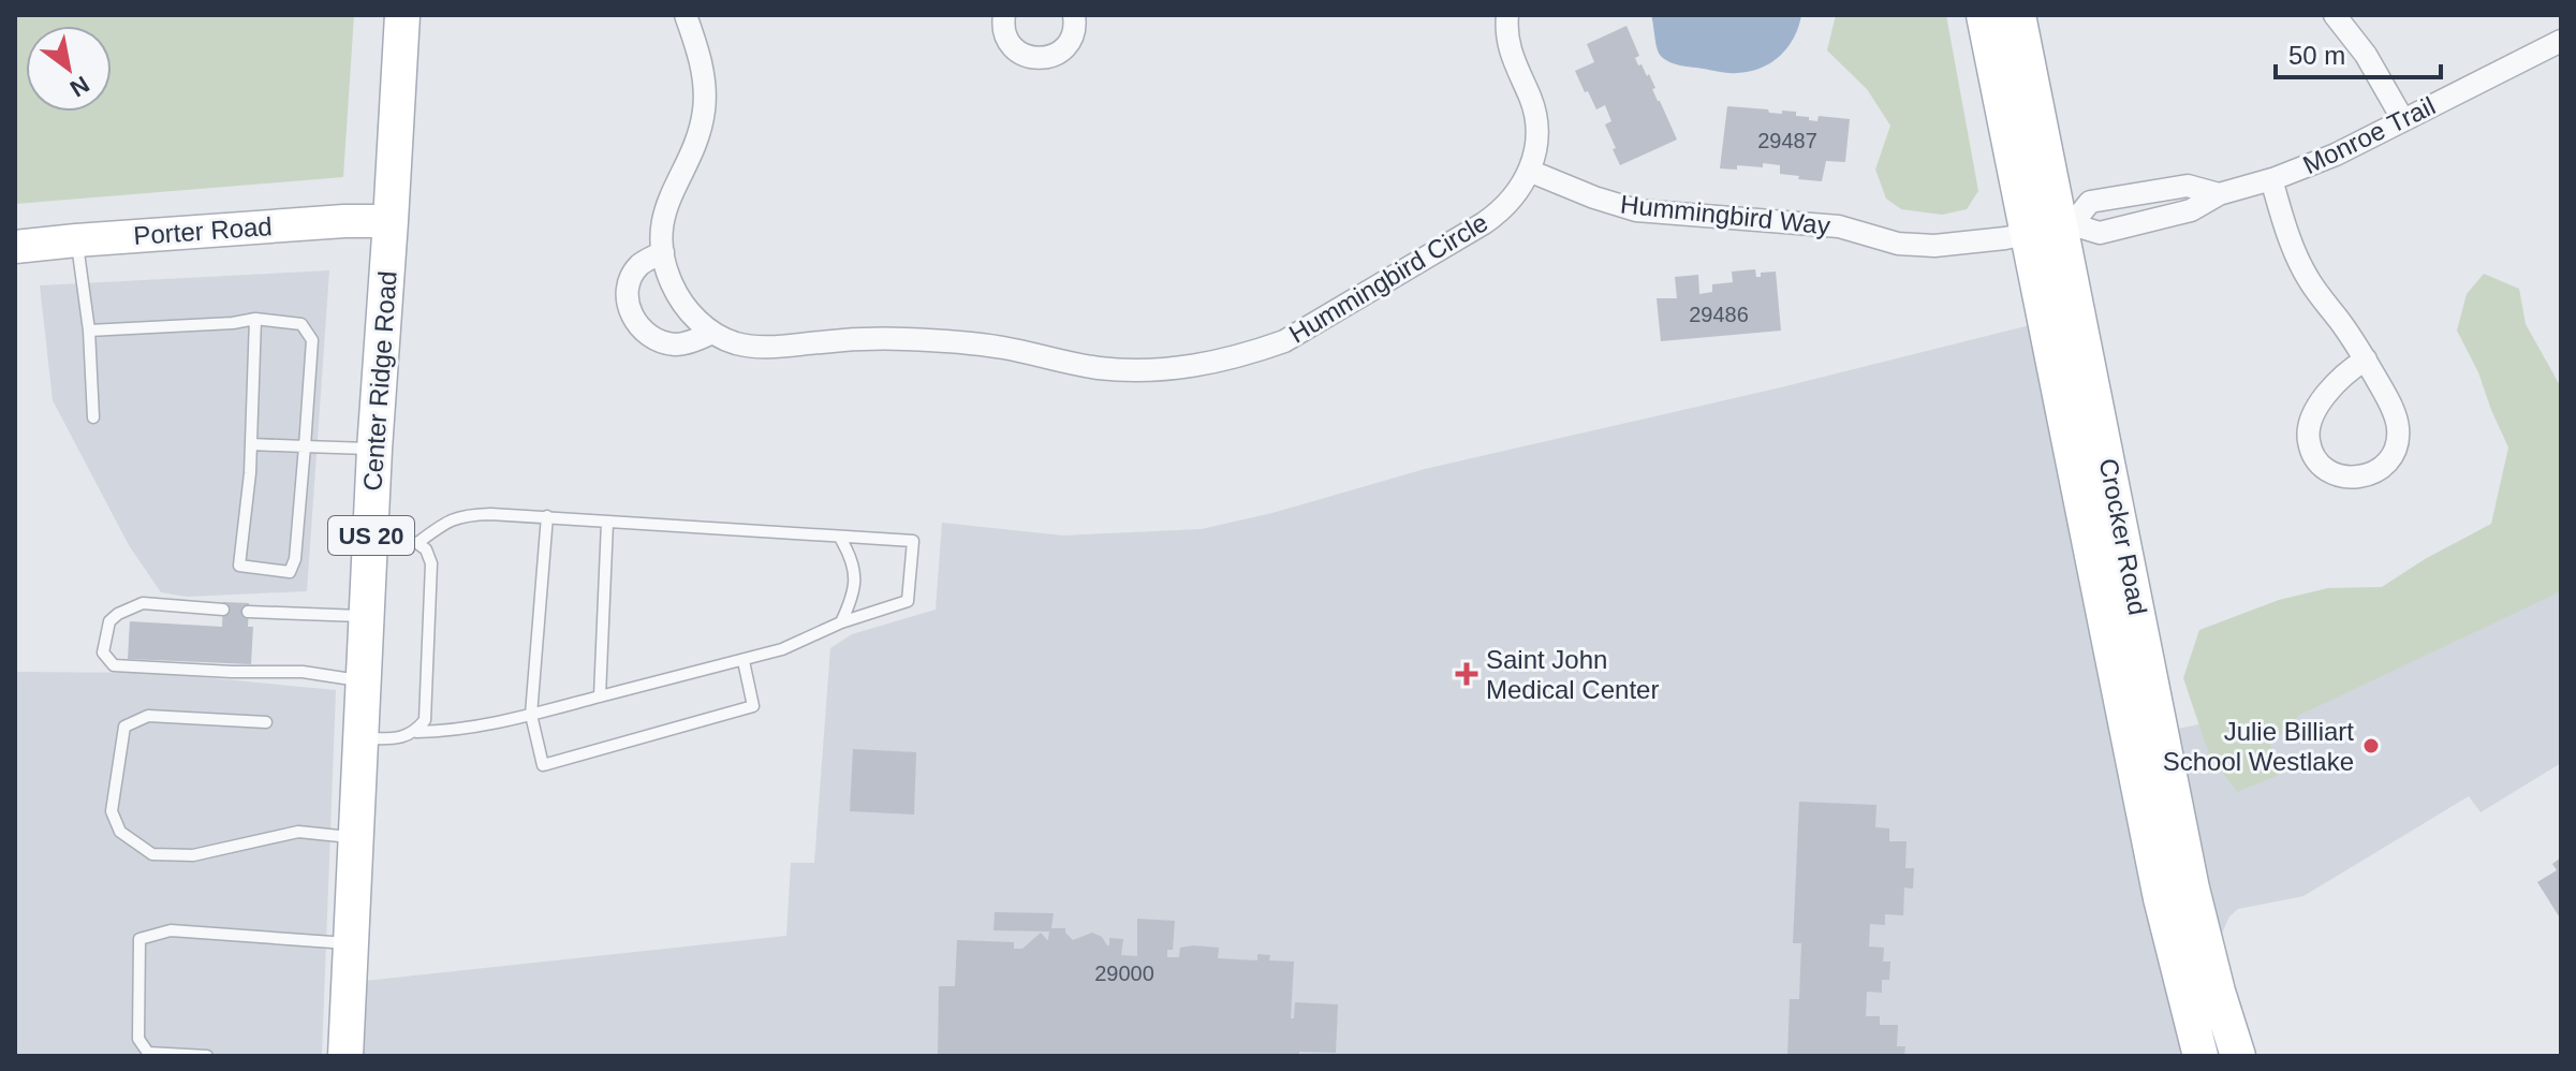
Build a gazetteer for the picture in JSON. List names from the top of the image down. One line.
{"streets":{"main road":["Porter Road","Center Ridge Road","US 20","Crocker Road"],"street":["Monroe Trail","Hummingbird Way","Hummingbird Circle"]},"crossings":[["Monroe Trail","Hummingbird Way"],["Monroe Trail","Crocker Road"],["Hummingbird Way","Hummingbird Circle"],["Hummingbird Way","Crocker Road"],["Porter Road","Center Ridge Road"]],"places":{"health":["Saint John Medical Center"],"other":["Julie Billiart School Westlake"]},"house_numbers":["29487","29486","29000"],"scale_bar":"50 m","north":"bottom right"}
